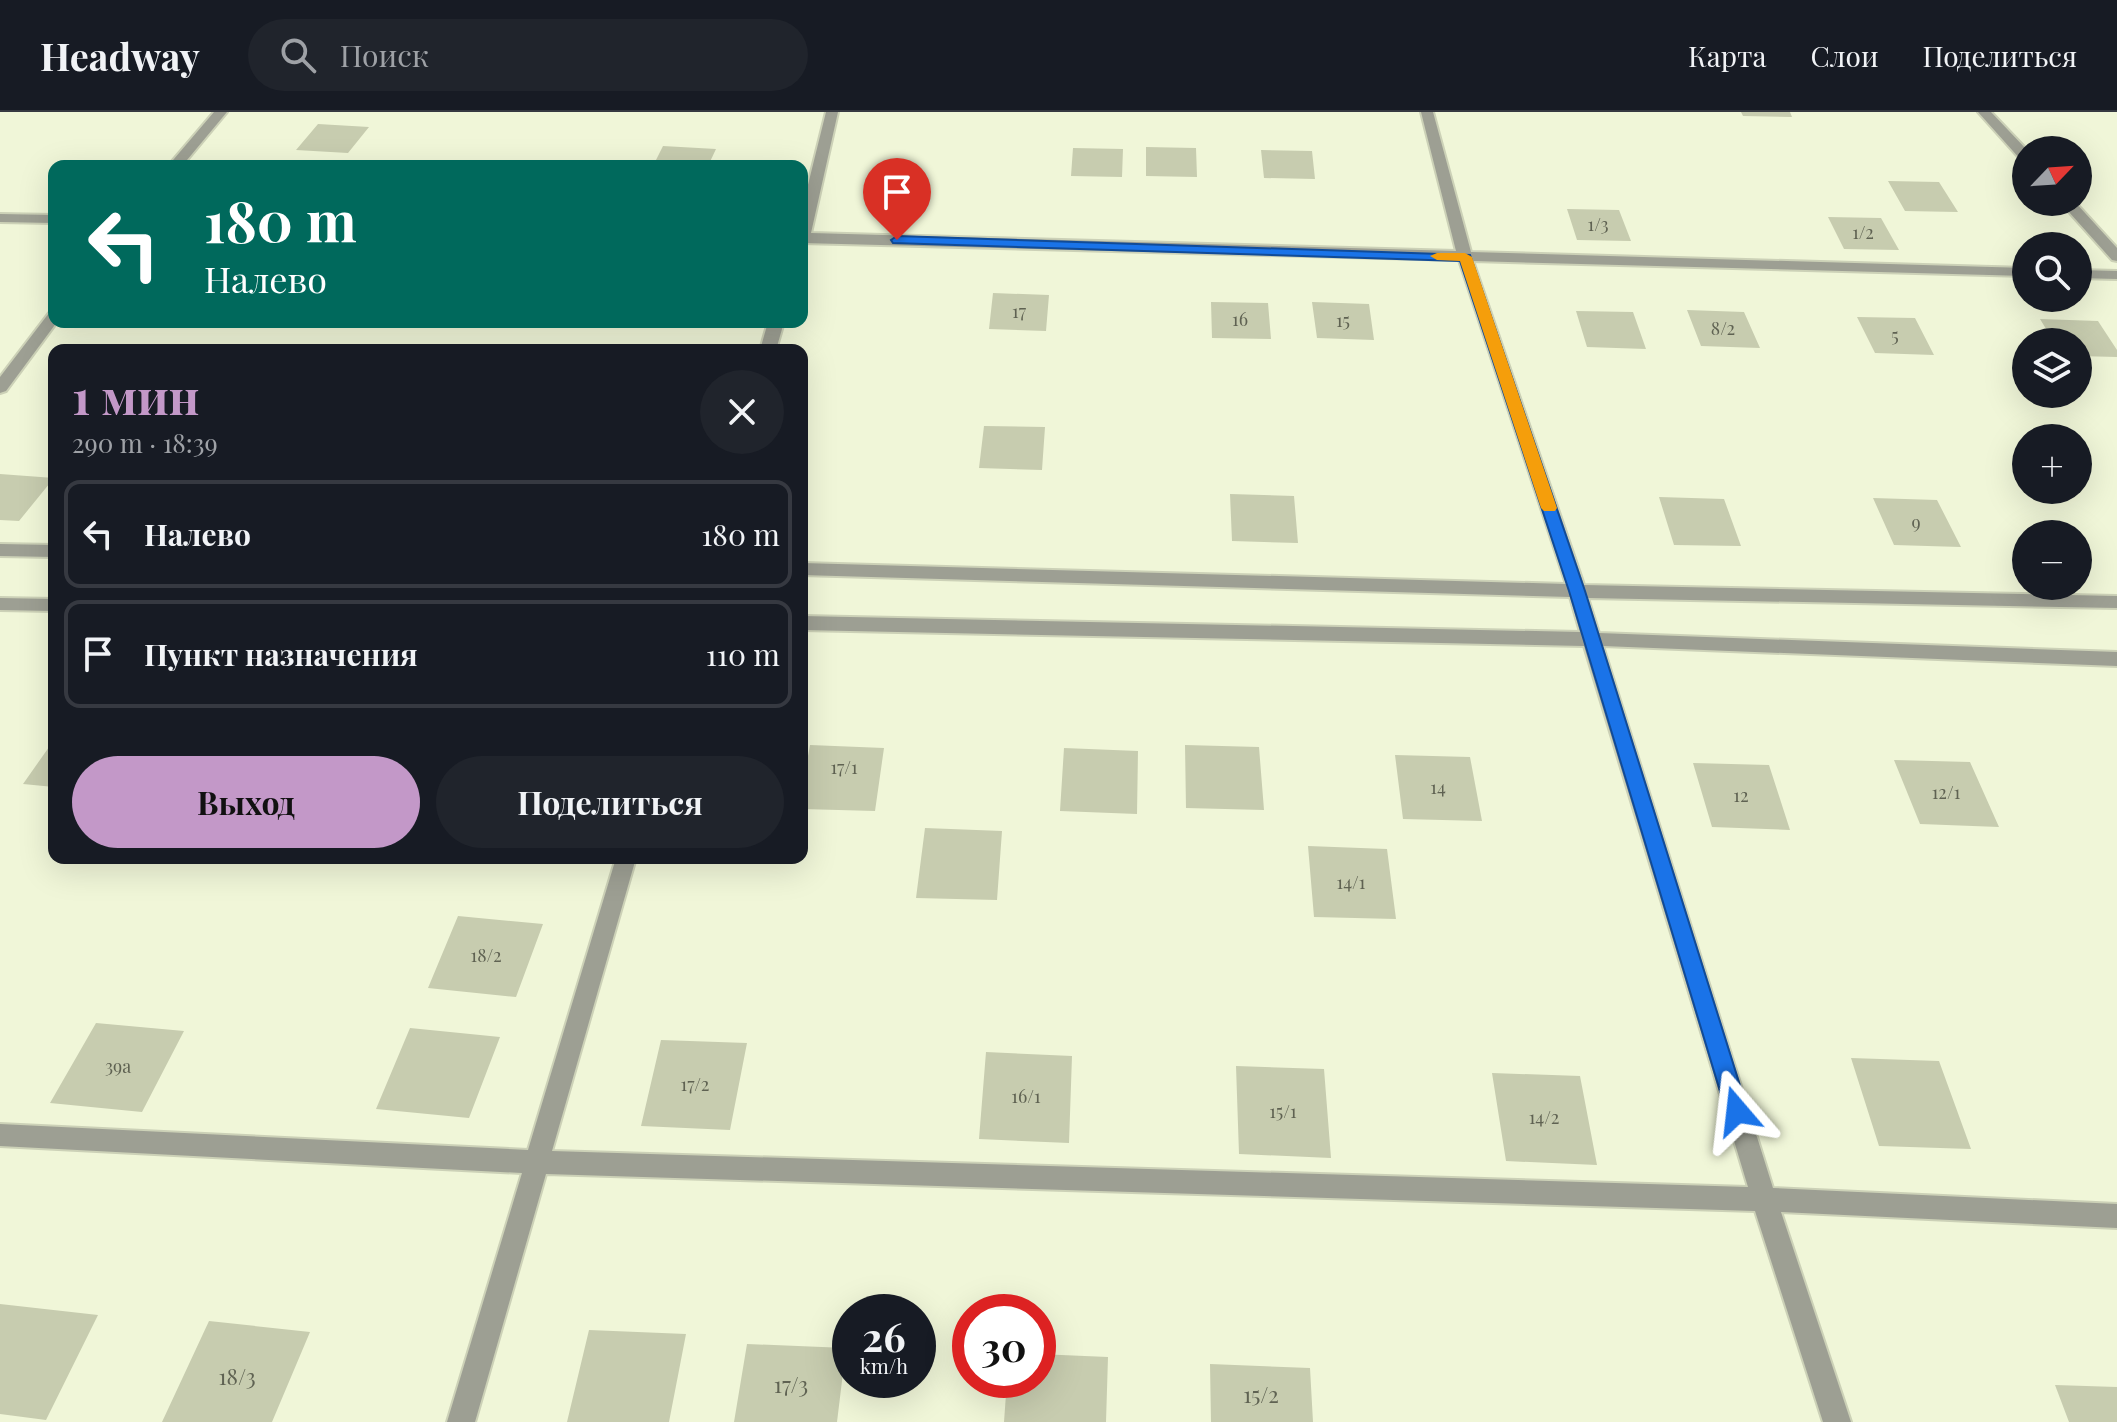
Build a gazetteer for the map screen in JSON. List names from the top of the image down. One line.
{"house_numbers":["1/3","1/2","17","16","15","8/2","5","9","17/1","14","12/1","12","14/1","18/2","39а","17/2","16/1","15/1","14/2","18/3","17/3","15/2"],"north":"top right","page":{"header":"Headway","search":"Поиск","nav":["Карта","Слои","Поделиться"],"map_buttons":["+","−"],"turn":["180 m","Налево"],"heading":["1 мин","290 m · 18:39"],"list":[{"name":"Налево","value":"180 m"},{"name":"Пункт назначения","value":"110 m"}],"buttons":["Выход","Поделиться"],"speed":"26 km/h","limit":"30"}}
